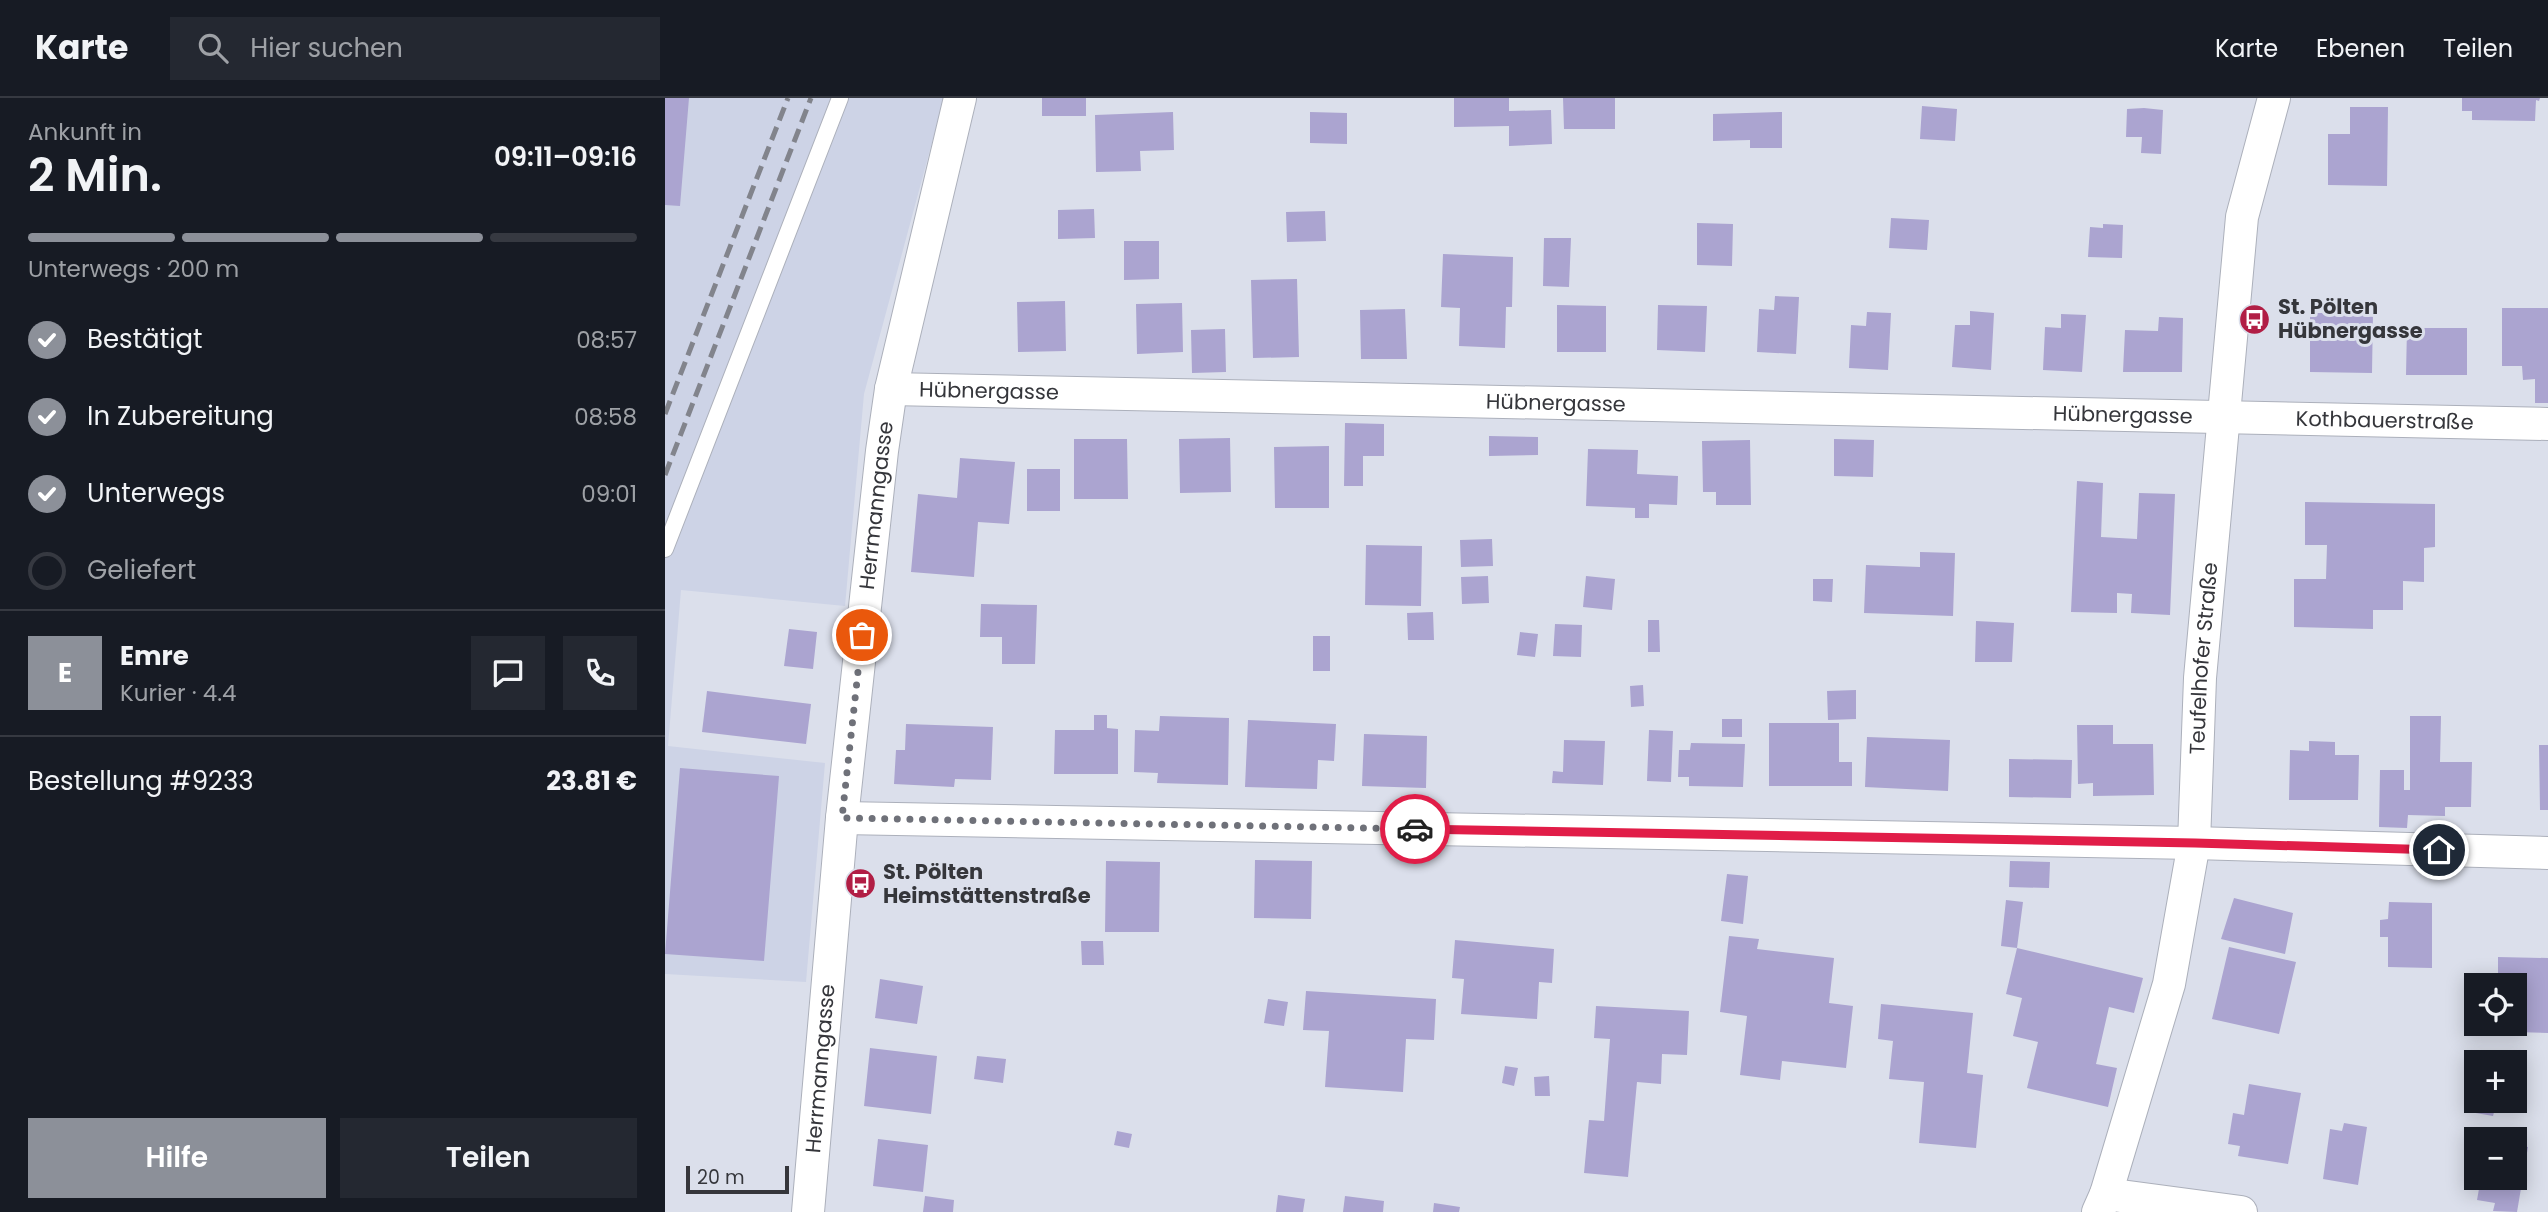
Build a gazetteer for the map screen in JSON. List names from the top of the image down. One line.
{"streets":{"street":["Hübnergasse","Kothbauerstraße","Herrmanngasse","Teufelhofer Straße"]},"crossings":[["Hübnergasse","Kothbauerstraße"],["Hübnergasse","Herrmanngasse"],["Hübnergasse","Teufelhofer Straße"],["Kothbauerstraße","Teufelhofer Straße"]],"places":{"bus stop":["St. Pölten Hübnergasse","St. Pölten Heimstättenstraße"]},"scale_bar":"20 m","page":{"header":"Karte","search":"Hier suchen","nav":["Karte","Ebenen","Teilen"],"heading":["2 Min.","Ankunft in","09:11–09:16"],"panel":["Emre","Kurier · 4.4","Bestellung #9233","23.81 €"],"bar":"Unterwegs · 200 m","list":[["Bestätigt","08:57"],["In Zubereitung","08:58"],["Unterwegs","09:01"],"Geliefert"],"round":"E","map_buttons":["+","−"],"buttons":["Hilfe","Teilen"],"scale":"20 m"}}
